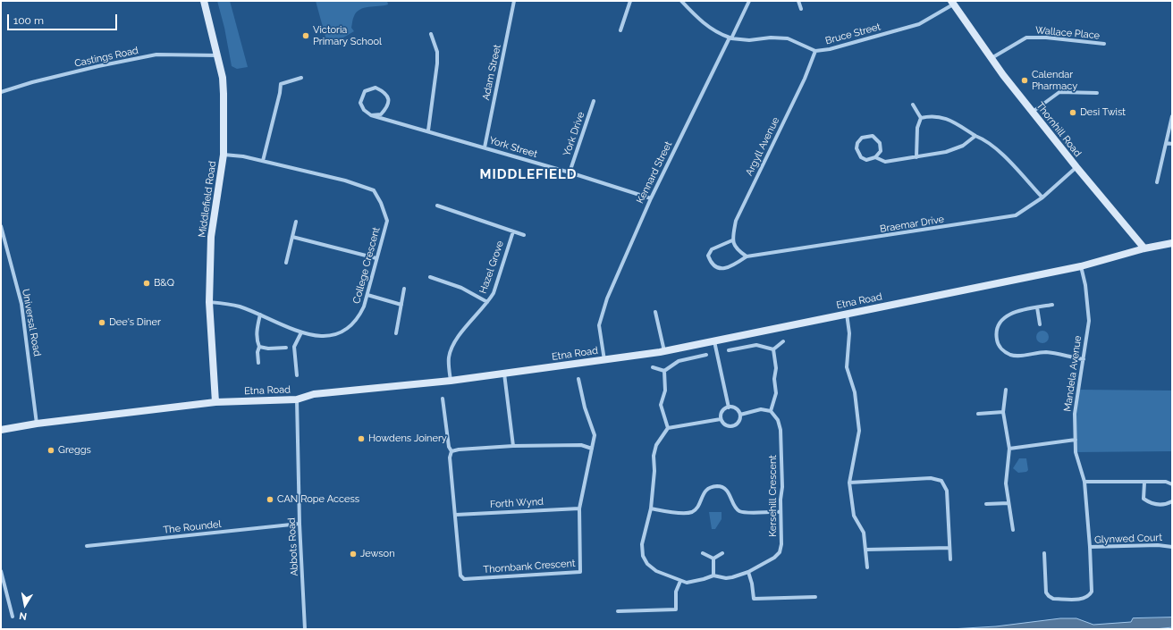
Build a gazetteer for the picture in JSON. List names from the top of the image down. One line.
{"streets":{"street":["Wallace Place","Bruce Street","Castings Road","Adam Street","Thornhill Road","York Drive","Argyll Avenue","York Street","Kennard Street","Middlefield Road","Braemar Drive","College Crescent","Hazel Grove","Etna Road","Universal Road","Mandela Avenue","Kersehill Crescent","Forth Wynd","The Roundel","Glynwed Court","Abbots Road","Thornbank Crescent"]},"crossings":[["Wallace Place","Thornhill Road"],["Bruce Street","Thornhill Road"],["Bruce Street","Argyll Avenue"],["Bruce Street","Kennard Street"],["Castings Road","Middlefield Road"],["Adam Street","York Street"],["Thornhill Road","Braemar Drive"],["Thornhill Road","Etna Road"],["York Drive","York Street"],["York Street","Kennard Street"],["Kennard Street","Etna Road"],["Middlefield Road","College Crescent"],["Middlefield Road","Etna Road"],["Hazel Grove","Etna Road"],["Etna Road","Universal Road"],["Etna Road","Mandela Avenue"],["Etna Road","Abbots Road"],["Mandela Avenue","Glynwed Court"],["Forth Wynd","Thornbank Crescent"],["The Roundel","Abbots Road"]],"districts":["MIDDLEFIELD"],"places":["Victoria Primary School","Calendar Pharmacy","Desi Twist","B&Q","Dee's Diner","Howdens Joinery","Greggs","CAN Rope Access","Jewson"],"scale_bar":"100 m","north":"bottom"}
